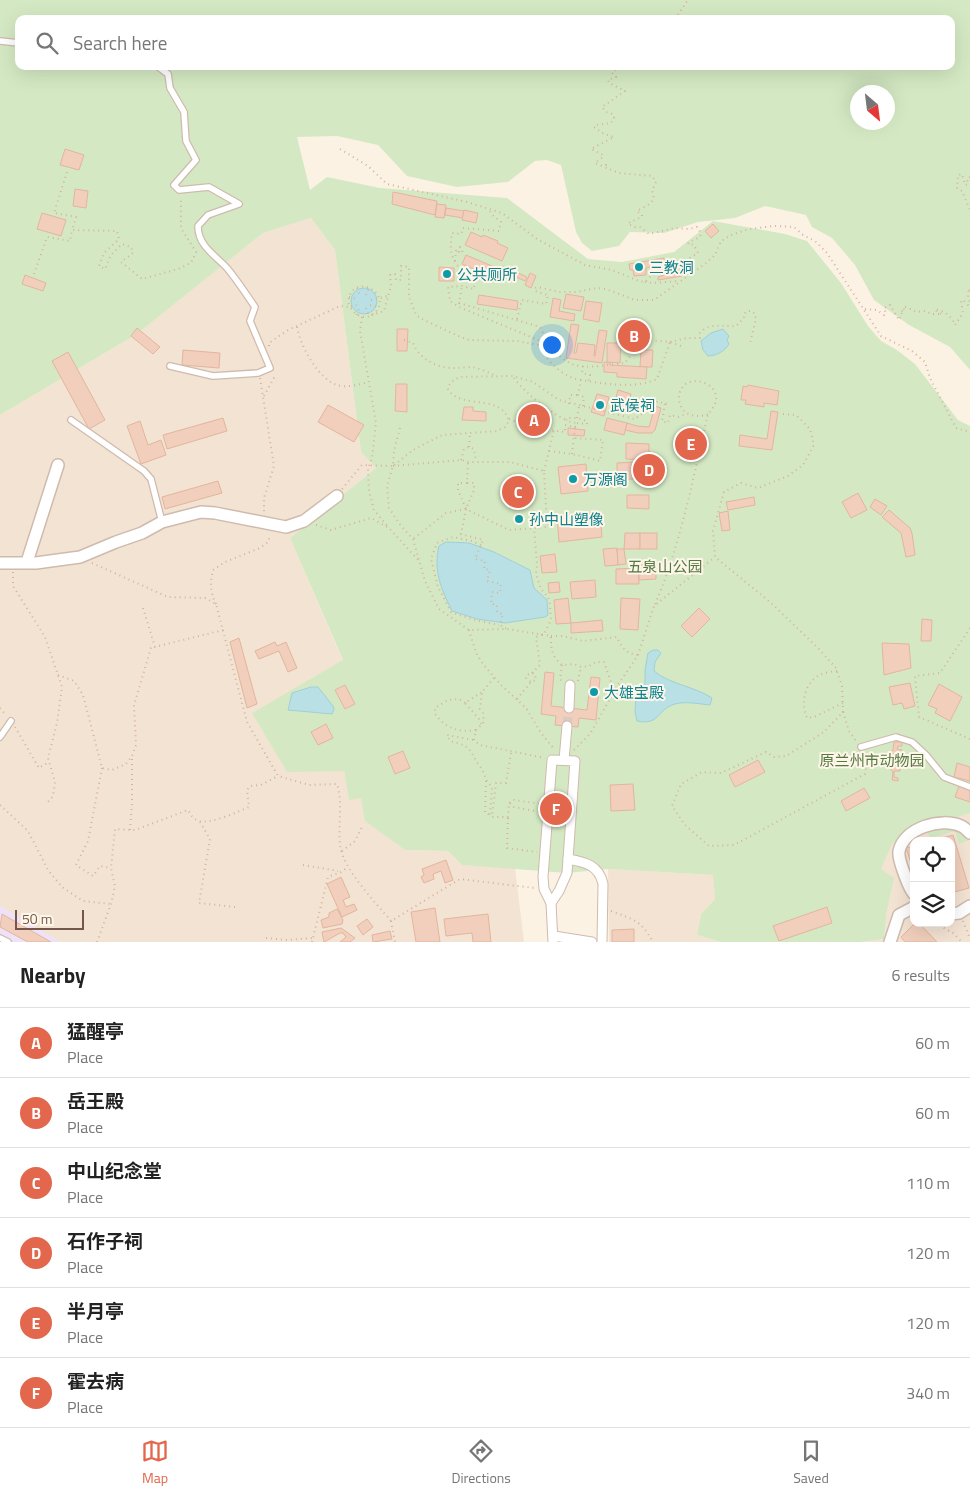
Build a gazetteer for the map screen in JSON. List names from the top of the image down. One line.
{"parks":["五泉山公园","原兰州市动物园"],"places":["三教洞","公共厕所","武侯祠","万源阁","孙中山塑像","大雄宝殿"],"scale_bar":"50 m","north":"bottom right","page":{"search":"Search here","pins":["B","A","E","D","C","F"],"scale":"50 m","heading":["Nearby","6 results"],"list":[{"mark":"A","name":"猛醒亭","note":"Place","value":"60 m"},{"mark":"B","name":"岳王殿","note":"Place","value":"60 m"},{"mark":"C","name":"中山纪念堂","note":"Place","value":"110 m"},{"mark":"D","name":"石作子祠","note":"Place","value":"120 m"},{"mark":"E","name":"半月亭","note":"Place","value":"120 m"},{"mark":"F","name":"霍去病","note":"Place","value":"340 m"}],"nav":["Map","Directions","Saved"]}}
